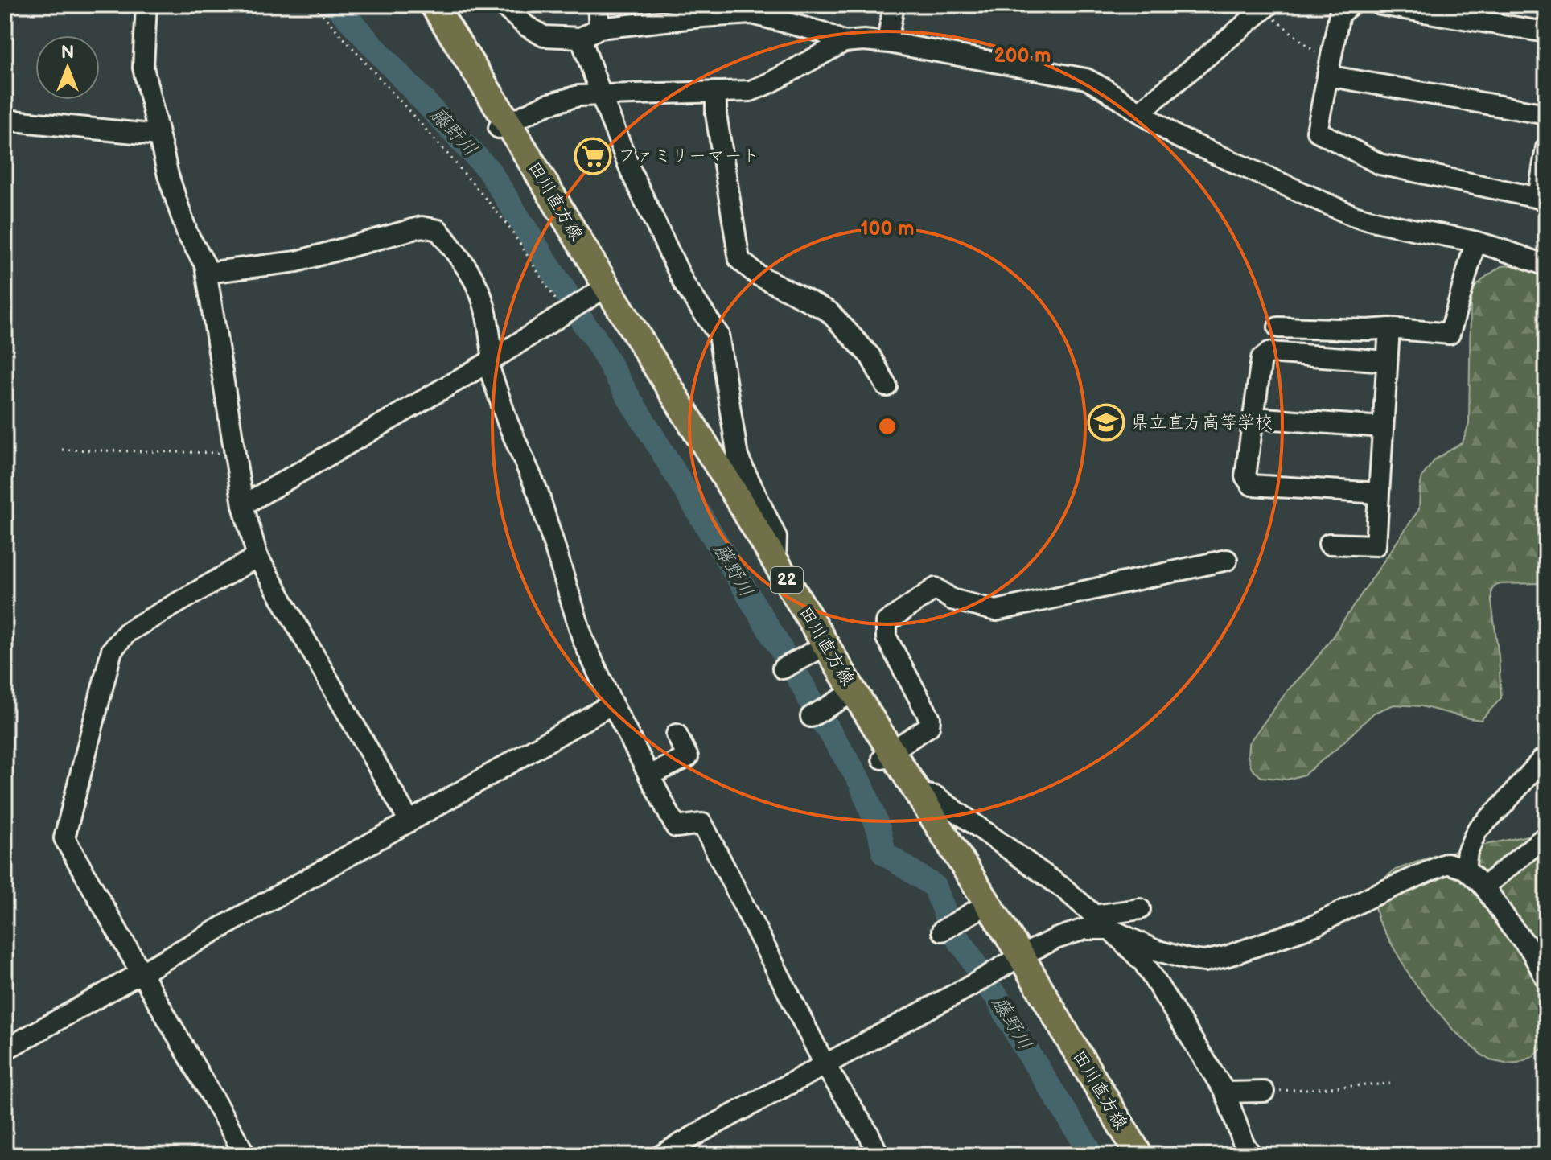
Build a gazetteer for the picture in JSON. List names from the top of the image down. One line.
{"streets":{"main road":["田川直方線","22"]},"water":["藤野川"],"places":{"supermarket":["ファミリーマート"],"school or university":["県立直方高等学校"]},"north":"top","rings":["200 m","100 m"]}
